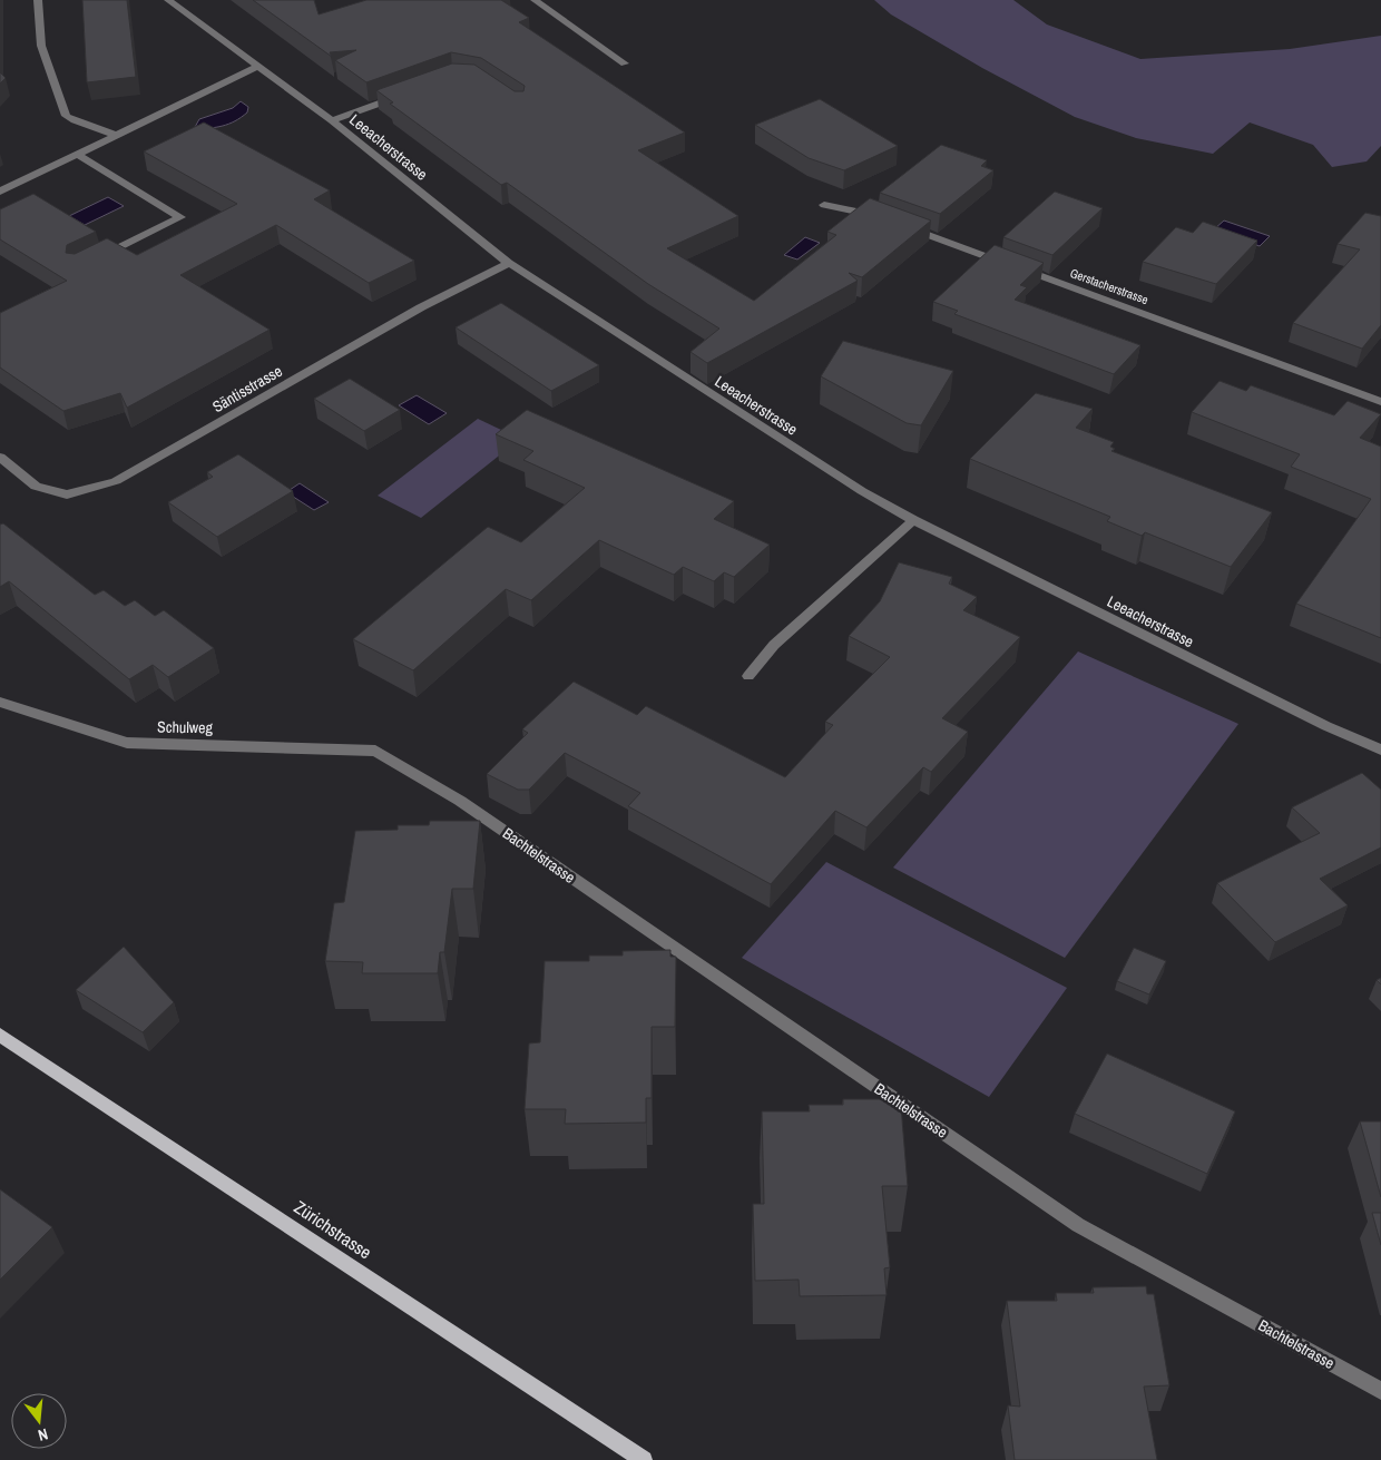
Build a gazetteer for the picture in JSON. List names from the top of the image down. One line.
{"streets":{"main road":["Zürichstrasse"],"street":["Leeacherstrasse","Gerstacherstrasse","Säntisstrasse","Schulweg","Bachtelstrasse"]},"crossings":[["Leeacherstrasse","Säntisstrasse"],["Schulweg","Bachtelstrasse"]],"north":"bottom"}
